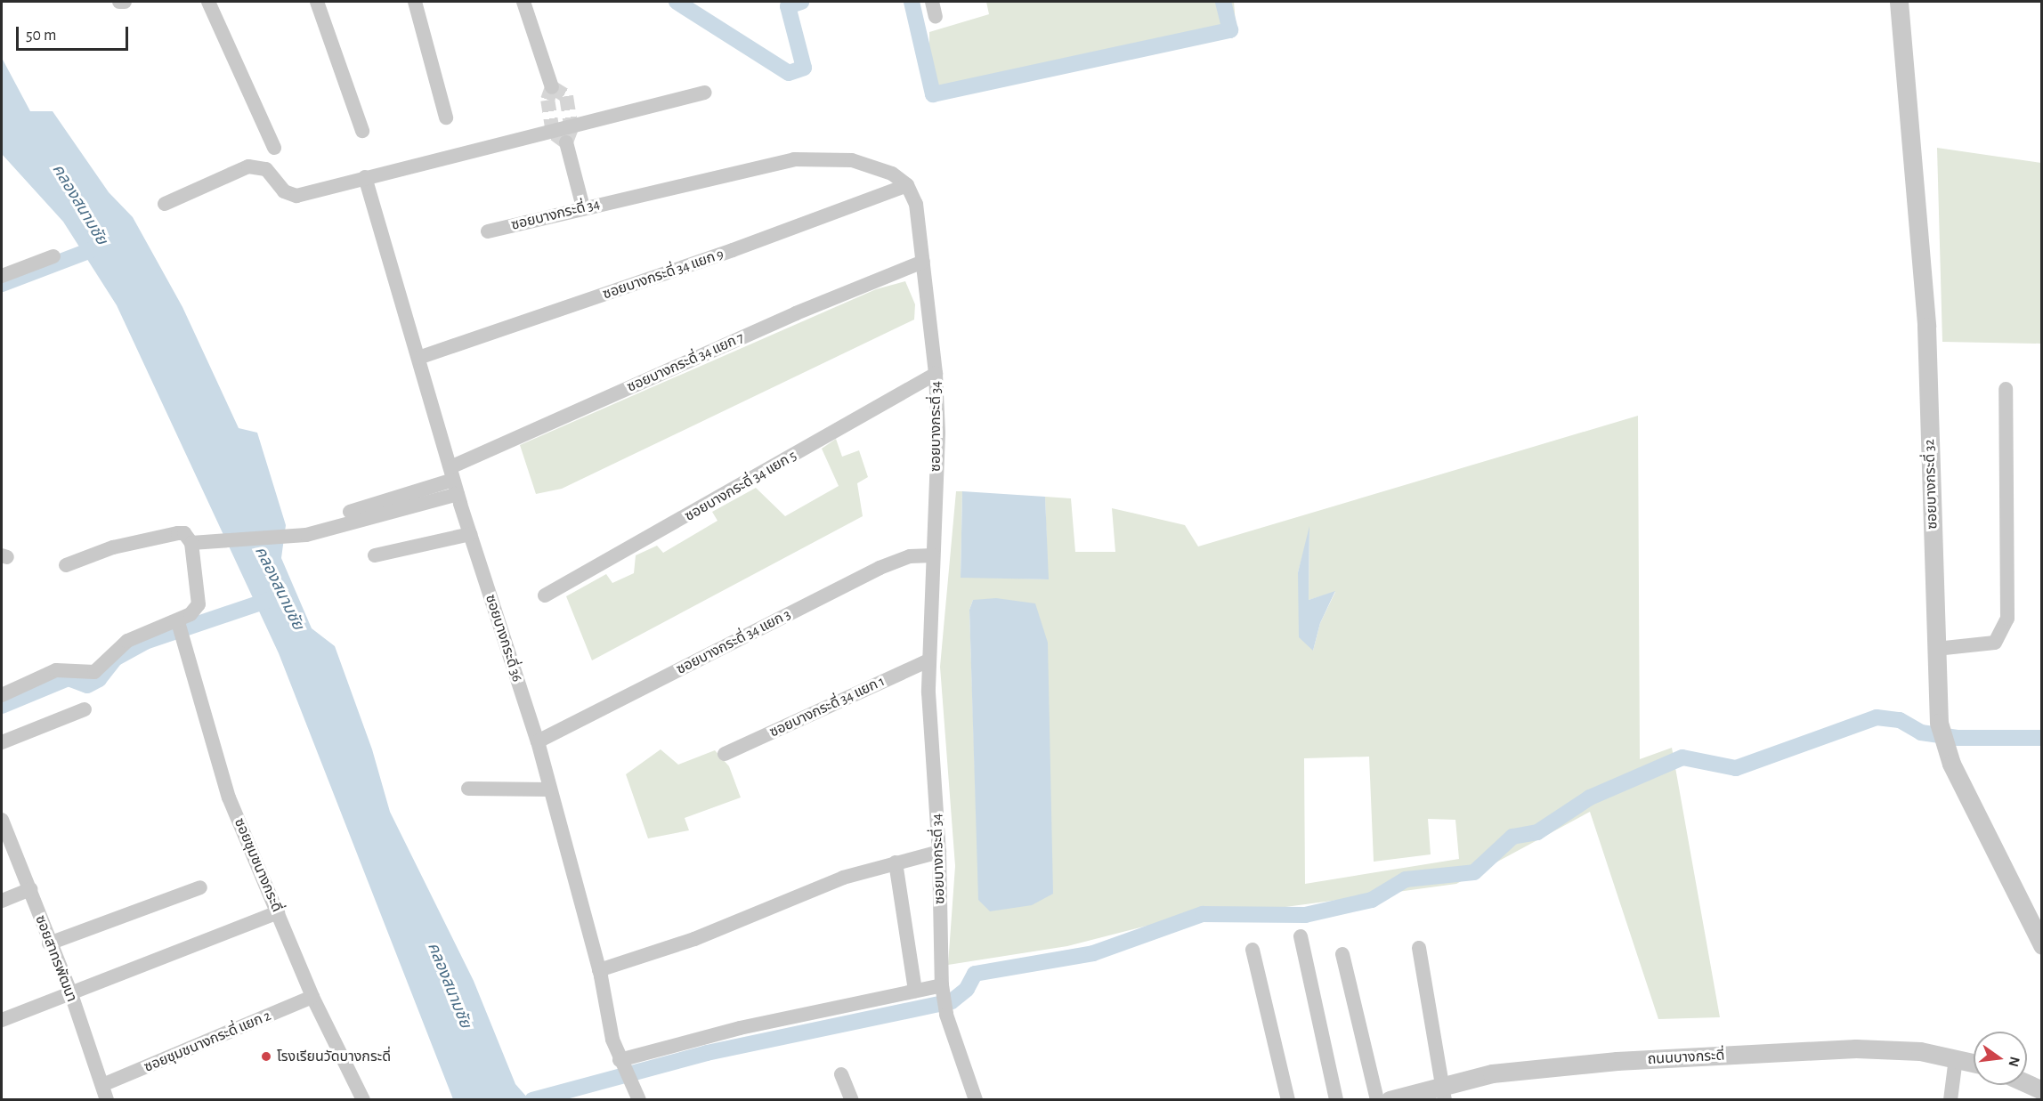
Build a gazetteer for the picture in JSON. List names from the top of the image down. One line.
{"streets":{"street":["ซอยบางกระดี่ 34","ซอยบางกระดี่ 34 แยก 9","ซอยบางกระดี่ 34 แยก 7","ซอยบางกระดี่ 32","ซอยบางกระดี่ 34 แยก 5","ซอยบางกระดี่ 36","ซอยบางกระดี่ 34 แยก 3","ซอยบางกระดี่ 34 แยก 1","ซอยชุมชนางกระดี่","ซอยสาทรพัฒนา","ซอยชุมชนางกระดี่ แยก 2","ถนนบางกระดี่"]},"crossings":[["ซอยบางกระดี่ 34","ซอยบางกระดี่ 34 แยก 9"],["ซอยบางกระดี่ 34","ซอยบางกระดี่ 34 แยก 7"],["ซอยบางกระดี่ 34","ซอยบางกระดี่ 34 แยก 5"],["ซอยบางกระดี่ 34","ซอยบางกระดี่ 34 แยก 3"],["ซอยบางกระดี่ 34","ซอยบางกระดี่ 34 แยก 1"],["ซอยบางกระดี่ 34 แยก 9","ซอยบางกระดี่ 36"],["ซอยบางกระดี่ 34 แยก 7","ซอยบางกระดี่ 36"],["ซอยบางกระดี่ 36","ซอยบางกระดี่ 34 แยก 3"],["ซอยชุมชนางกระดี่","ซอยชุมชนางกระดี่ แยก 2"],["ซอยสาทรพัฒนา","ซอยชุมชนางกระดี่ แยก 2"]],"water":["คลองสนามชัย"],"places":["โรงเรียนวัดบางกระดี่"],"scale_bar":"50 m","north":"right"}
